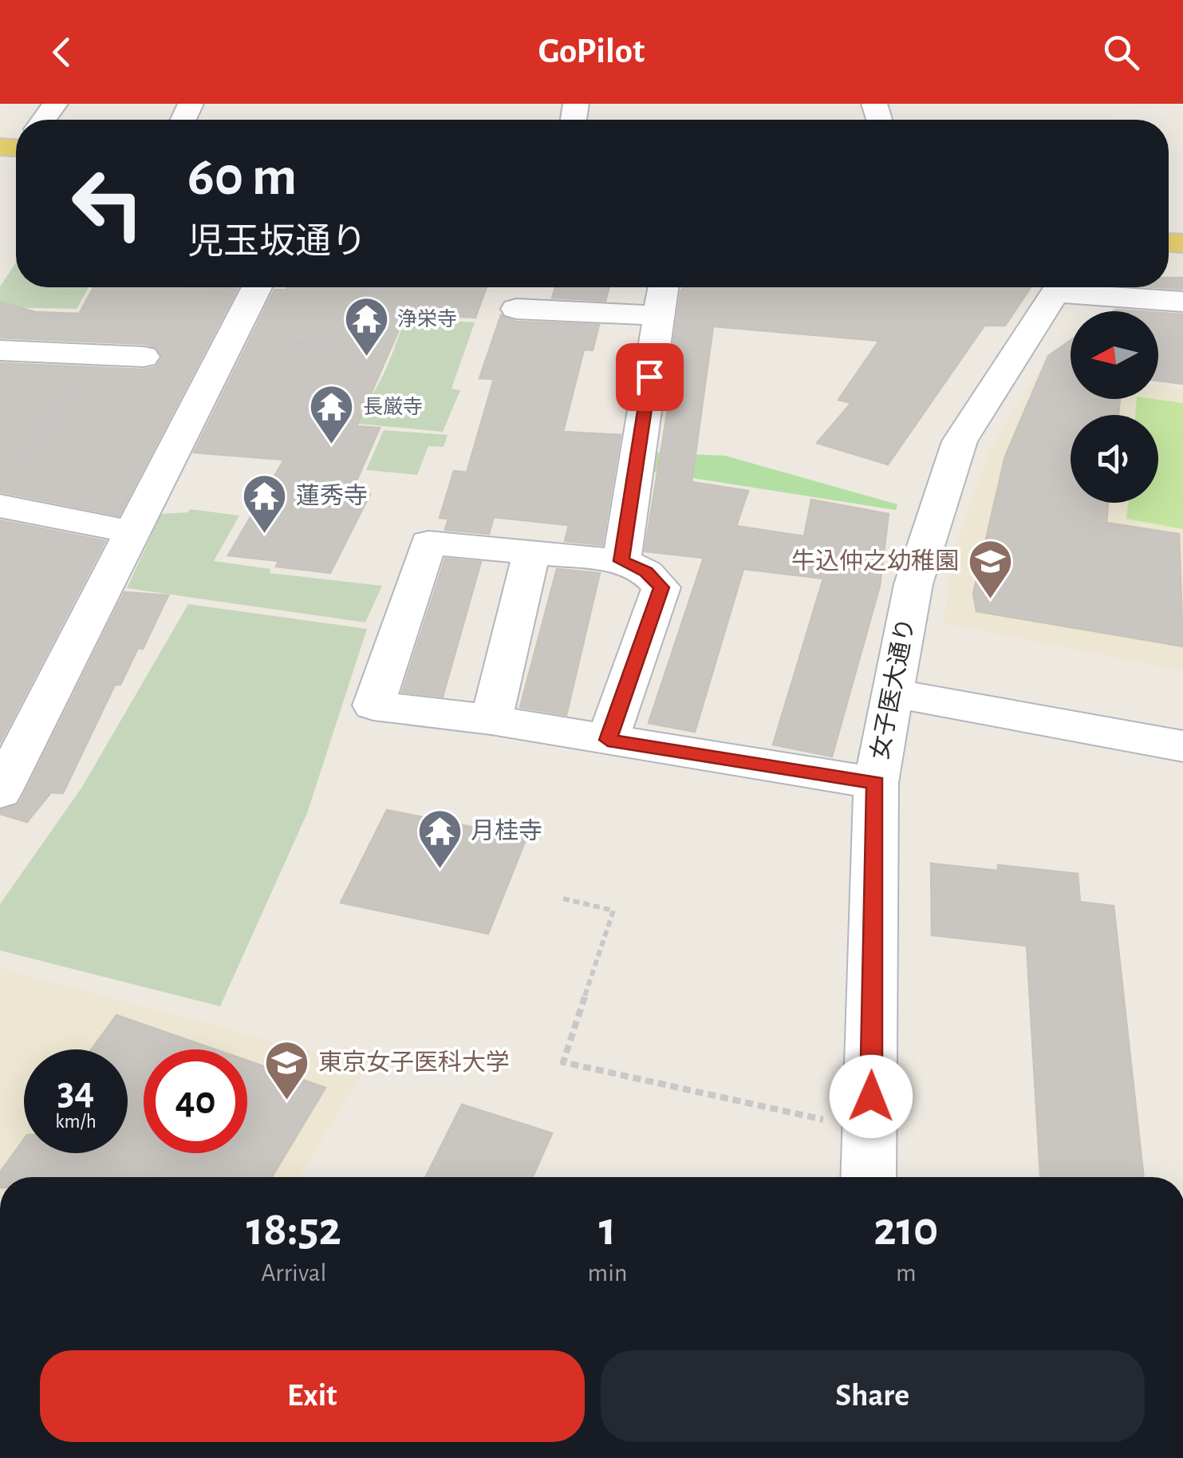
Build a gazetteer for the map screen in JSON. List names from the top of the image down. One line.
{"streets":{"street":["女子医大通り"]},"places":{"temple":["浄栄寺","長厳寺","蓮秀寺","月桂寺"],"school or university":["牛込仲之幼稚園","東京女子医科大学"]},"north":"left","page":{"header":"GoPilot","turn":["60 m","児玉坂通り"],"speed":"34 km/h","limit":"40","eta":["18:52","Arrival","1","min","210","m"],"buttons":["Exit","Share"]}}
